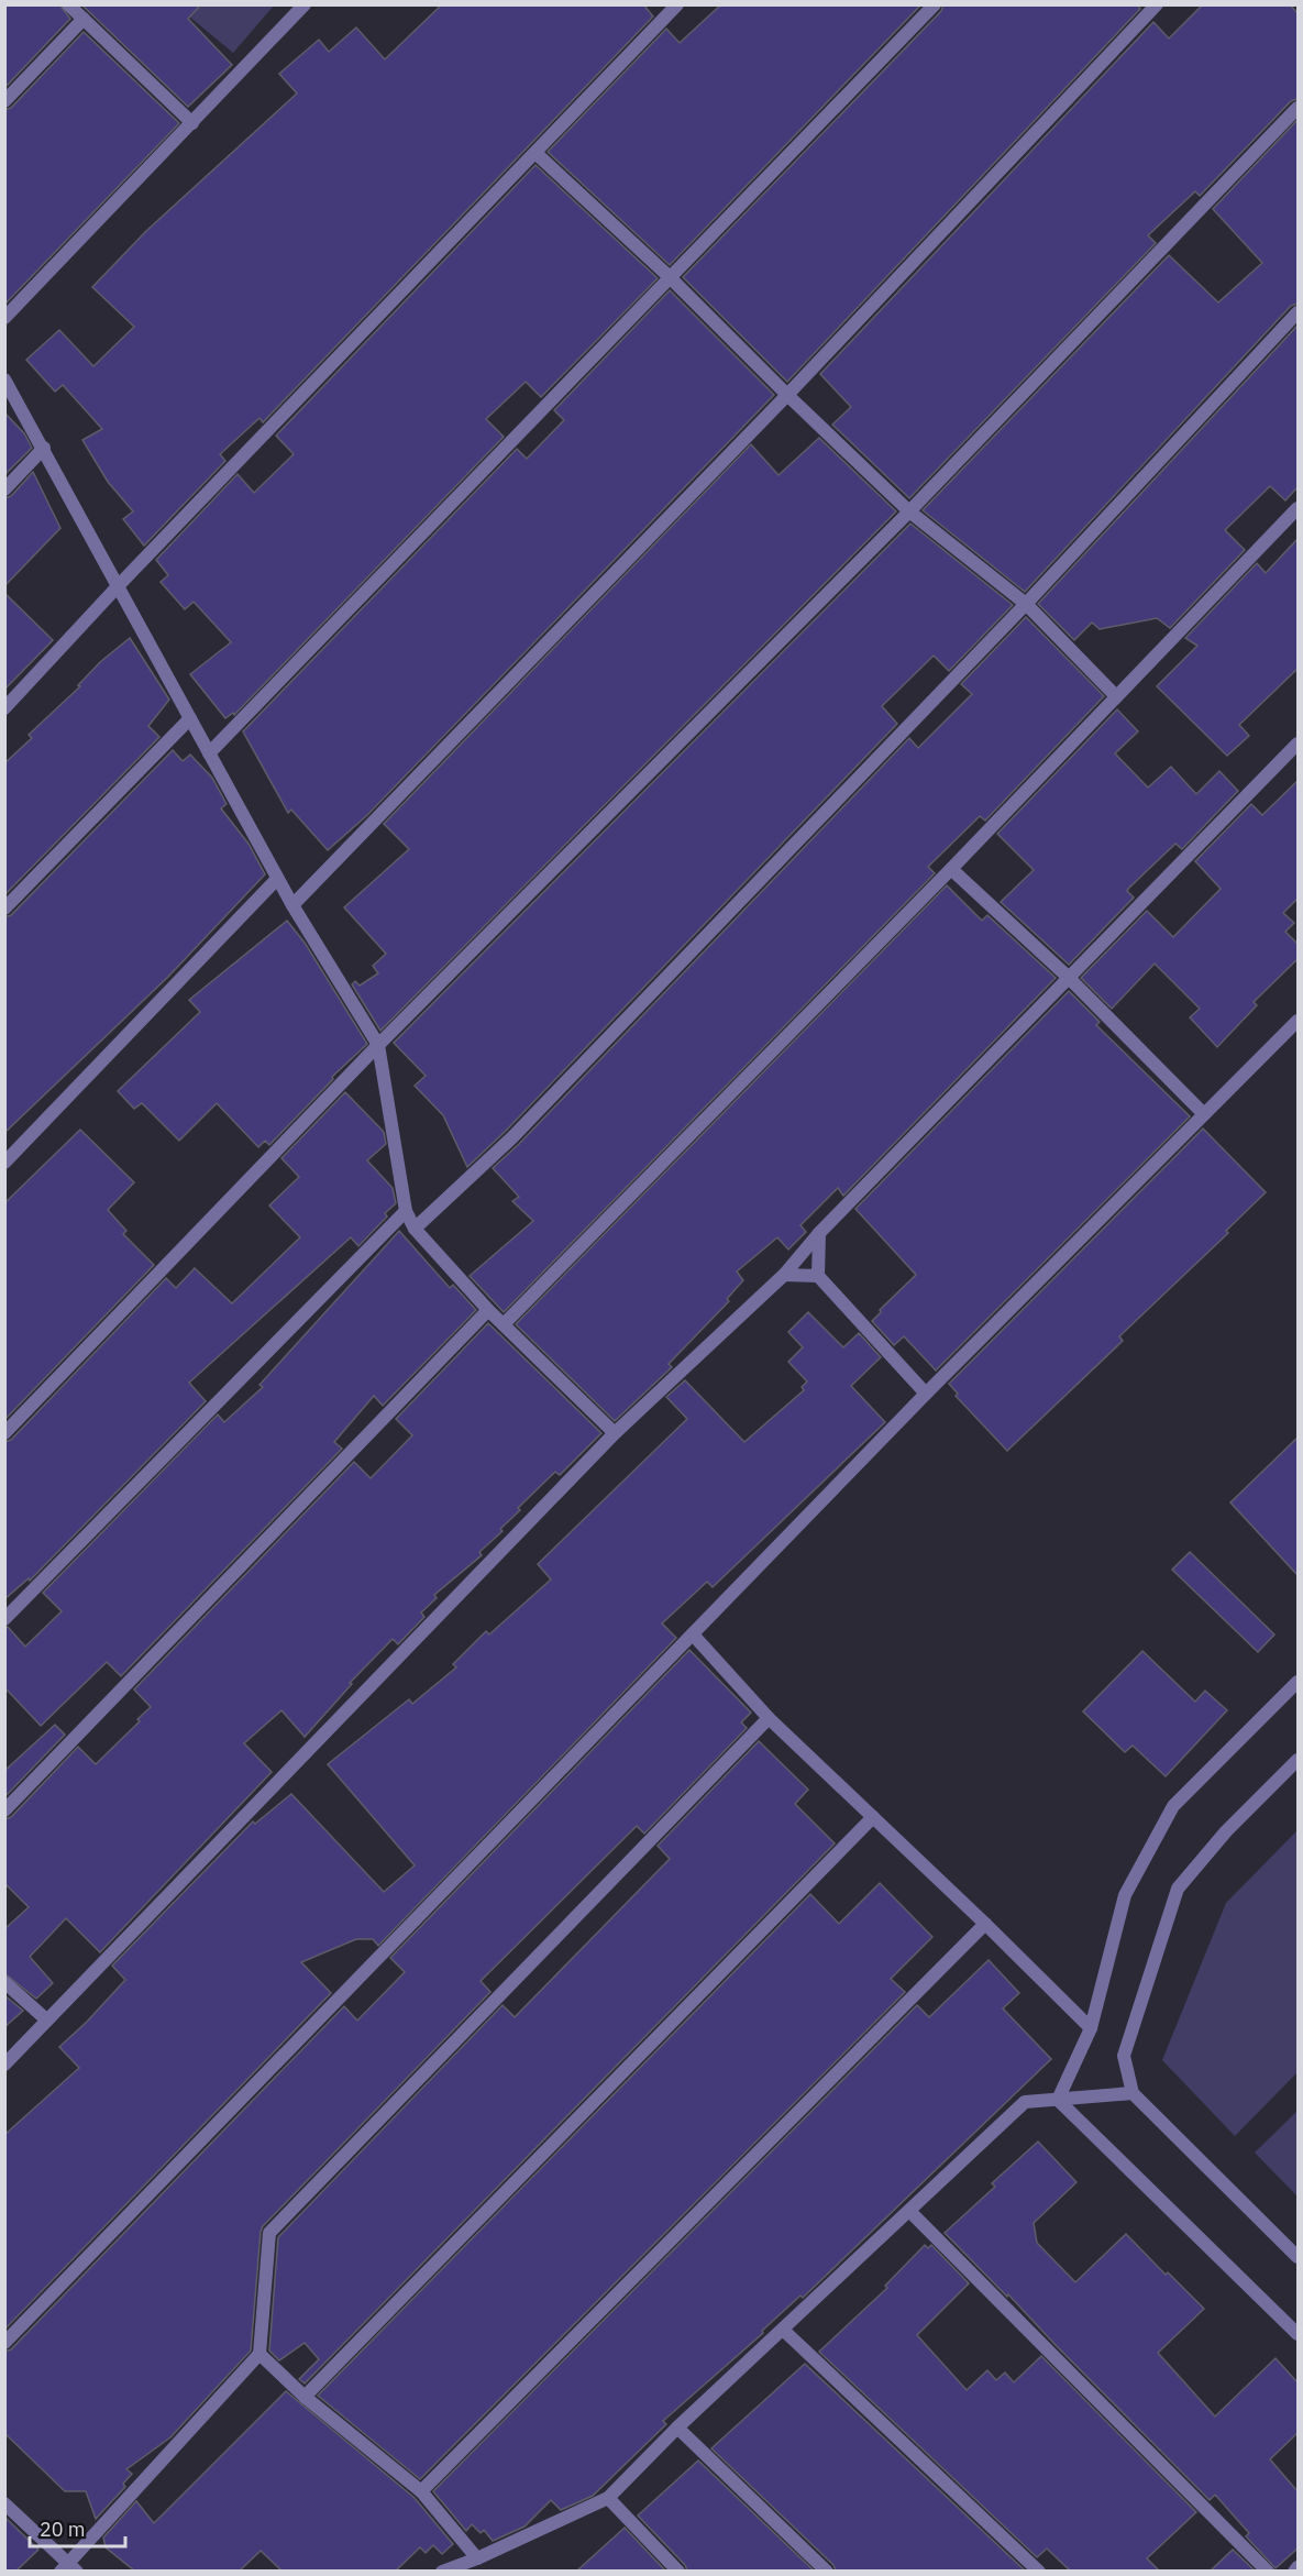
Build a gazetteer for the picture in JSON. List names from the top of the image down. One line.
{"scale_bar":"20 m"}
